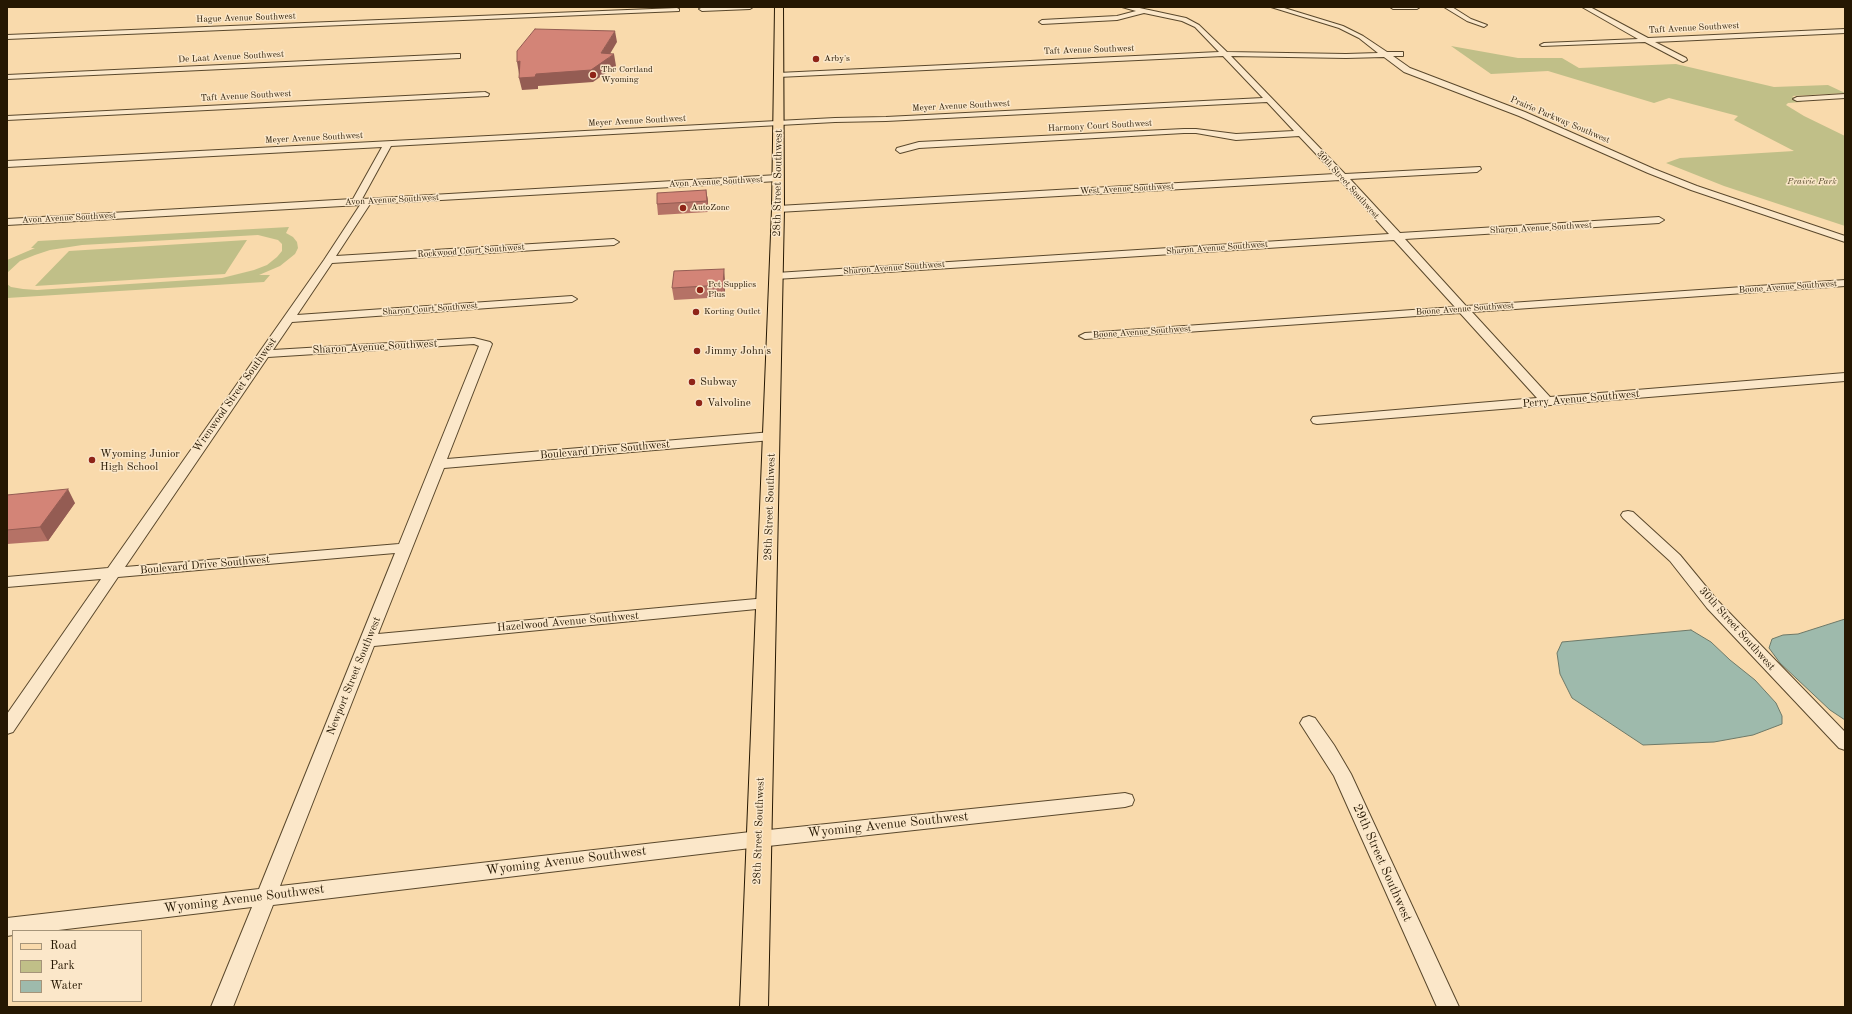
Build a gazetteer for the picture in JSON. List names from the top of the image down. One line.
{"streets":{"main road":["28th Street Southwest"],"street":["Hague Avenue Southwest","Taft Avenue Southwest","De Laat Avenue Southwest","Meyer Avenue Southwest","Prairie Parkway Southwest","Harmony Court Southwest","Avon Avenue Southwest","30th Street Southwest","West Avenue Southwest","Sharon Avenue Southwest","Rockwood Court Southwest","Boone Avenue Southwest","Sharon Court Southwest","Wrenwood Street Southwest","Perry Avenue Southwest","Boulevard Drive Southwest","Hazelwood Avenue Southwest","Newport Street Southwest","Wyoming Avenue Southwest","29th Street Southwest"]},"crossings":[["Taft Avenue Southwest","Prairie Parkway Southwest"],["Taft Avenue Southwest","28th Street Southwest"],["Taft Avenue Southwest","30th Street Southwest"],["Meyer Avenue Southwest","28th Street Southwest"],["Meyer Avenue Southwest","30th Street Southwest"],["Meyer Avenue Southwest","Wrenwood Street Southwest"],["Harmony Court Southwest","30th Street Southwest"],["Avon Avenue Southwest","28th Street Southwest"],["Avon Avenue Southwest","Wrenwood Street Southwest"],["28th Street Southwest","West Avenue Southwest"],["28th Street Southwest","Sharon Avenue Southwest"],["28th Street Southwest","Boulevard Drive Southwest"],["28th Street Southwest","Hazelwood Avenue Southwest"],["28th Street Southwest","Wyoming Avenue Southwest"],["30th Street Southwest","West Avenue Southwest"],["30th Street Southwest","Sharon Avenue Southwest"],["30th Street Southwest","Boone Avenue Southwest"],["30th Street Southwest","Perry Avenue Southwest"],["Sharon Avenue Southwest","Wrenwood Street Southwest"],["Sharon Avenue Southwest","Newport Street Southwest"],["Rockwood Court Southwest","Wrenwood Street Southwest"],["Sharon Court Southwest","Wrenwood Street Southwest"],["Wrenwood Street Southwest","Boulevard Drive Southwest"],["Boulevard Drive Southwest","Newport Street Southwest"],["Hazelwood Avenue Southwest","Newport Street Southwest"],["Newport Street Southwest","Wyoming Avenue Southwest"]],"parks":["Prairie Park"],"places":["Arby's","The Cortland Wyoming","AutoZone","Pet Supplies Plus","Korting Outlet","Jimmy John's","Subway","Valvoline","Wyoming Junior High School"],"legend":["Road","Park","Water"]}
